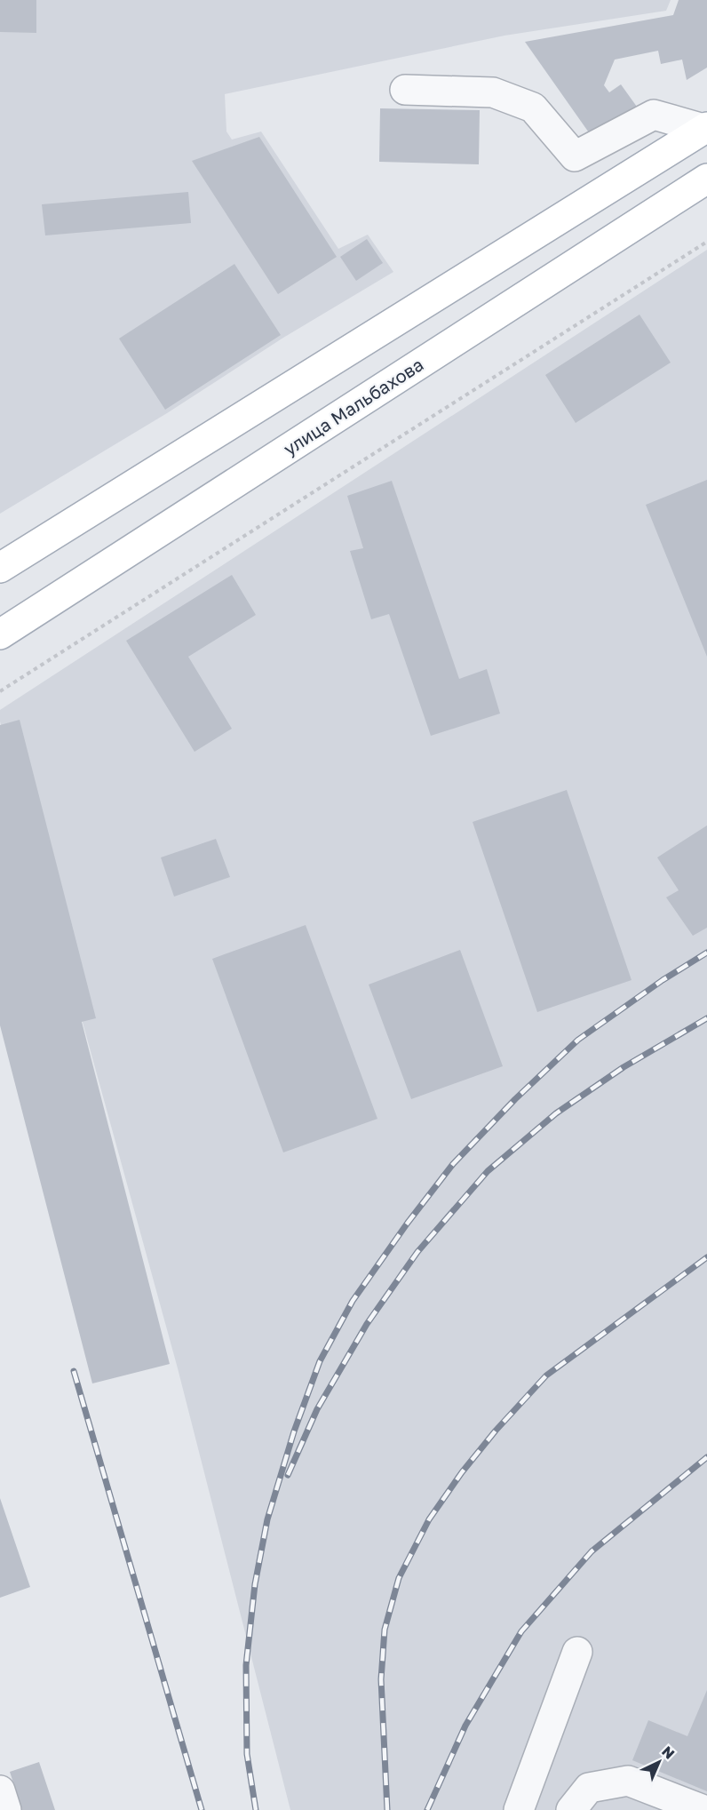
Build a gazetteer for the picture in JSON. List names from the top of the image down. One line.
{"streets":{"main road":["улица Мальбахова"]},"north":"top right"}
